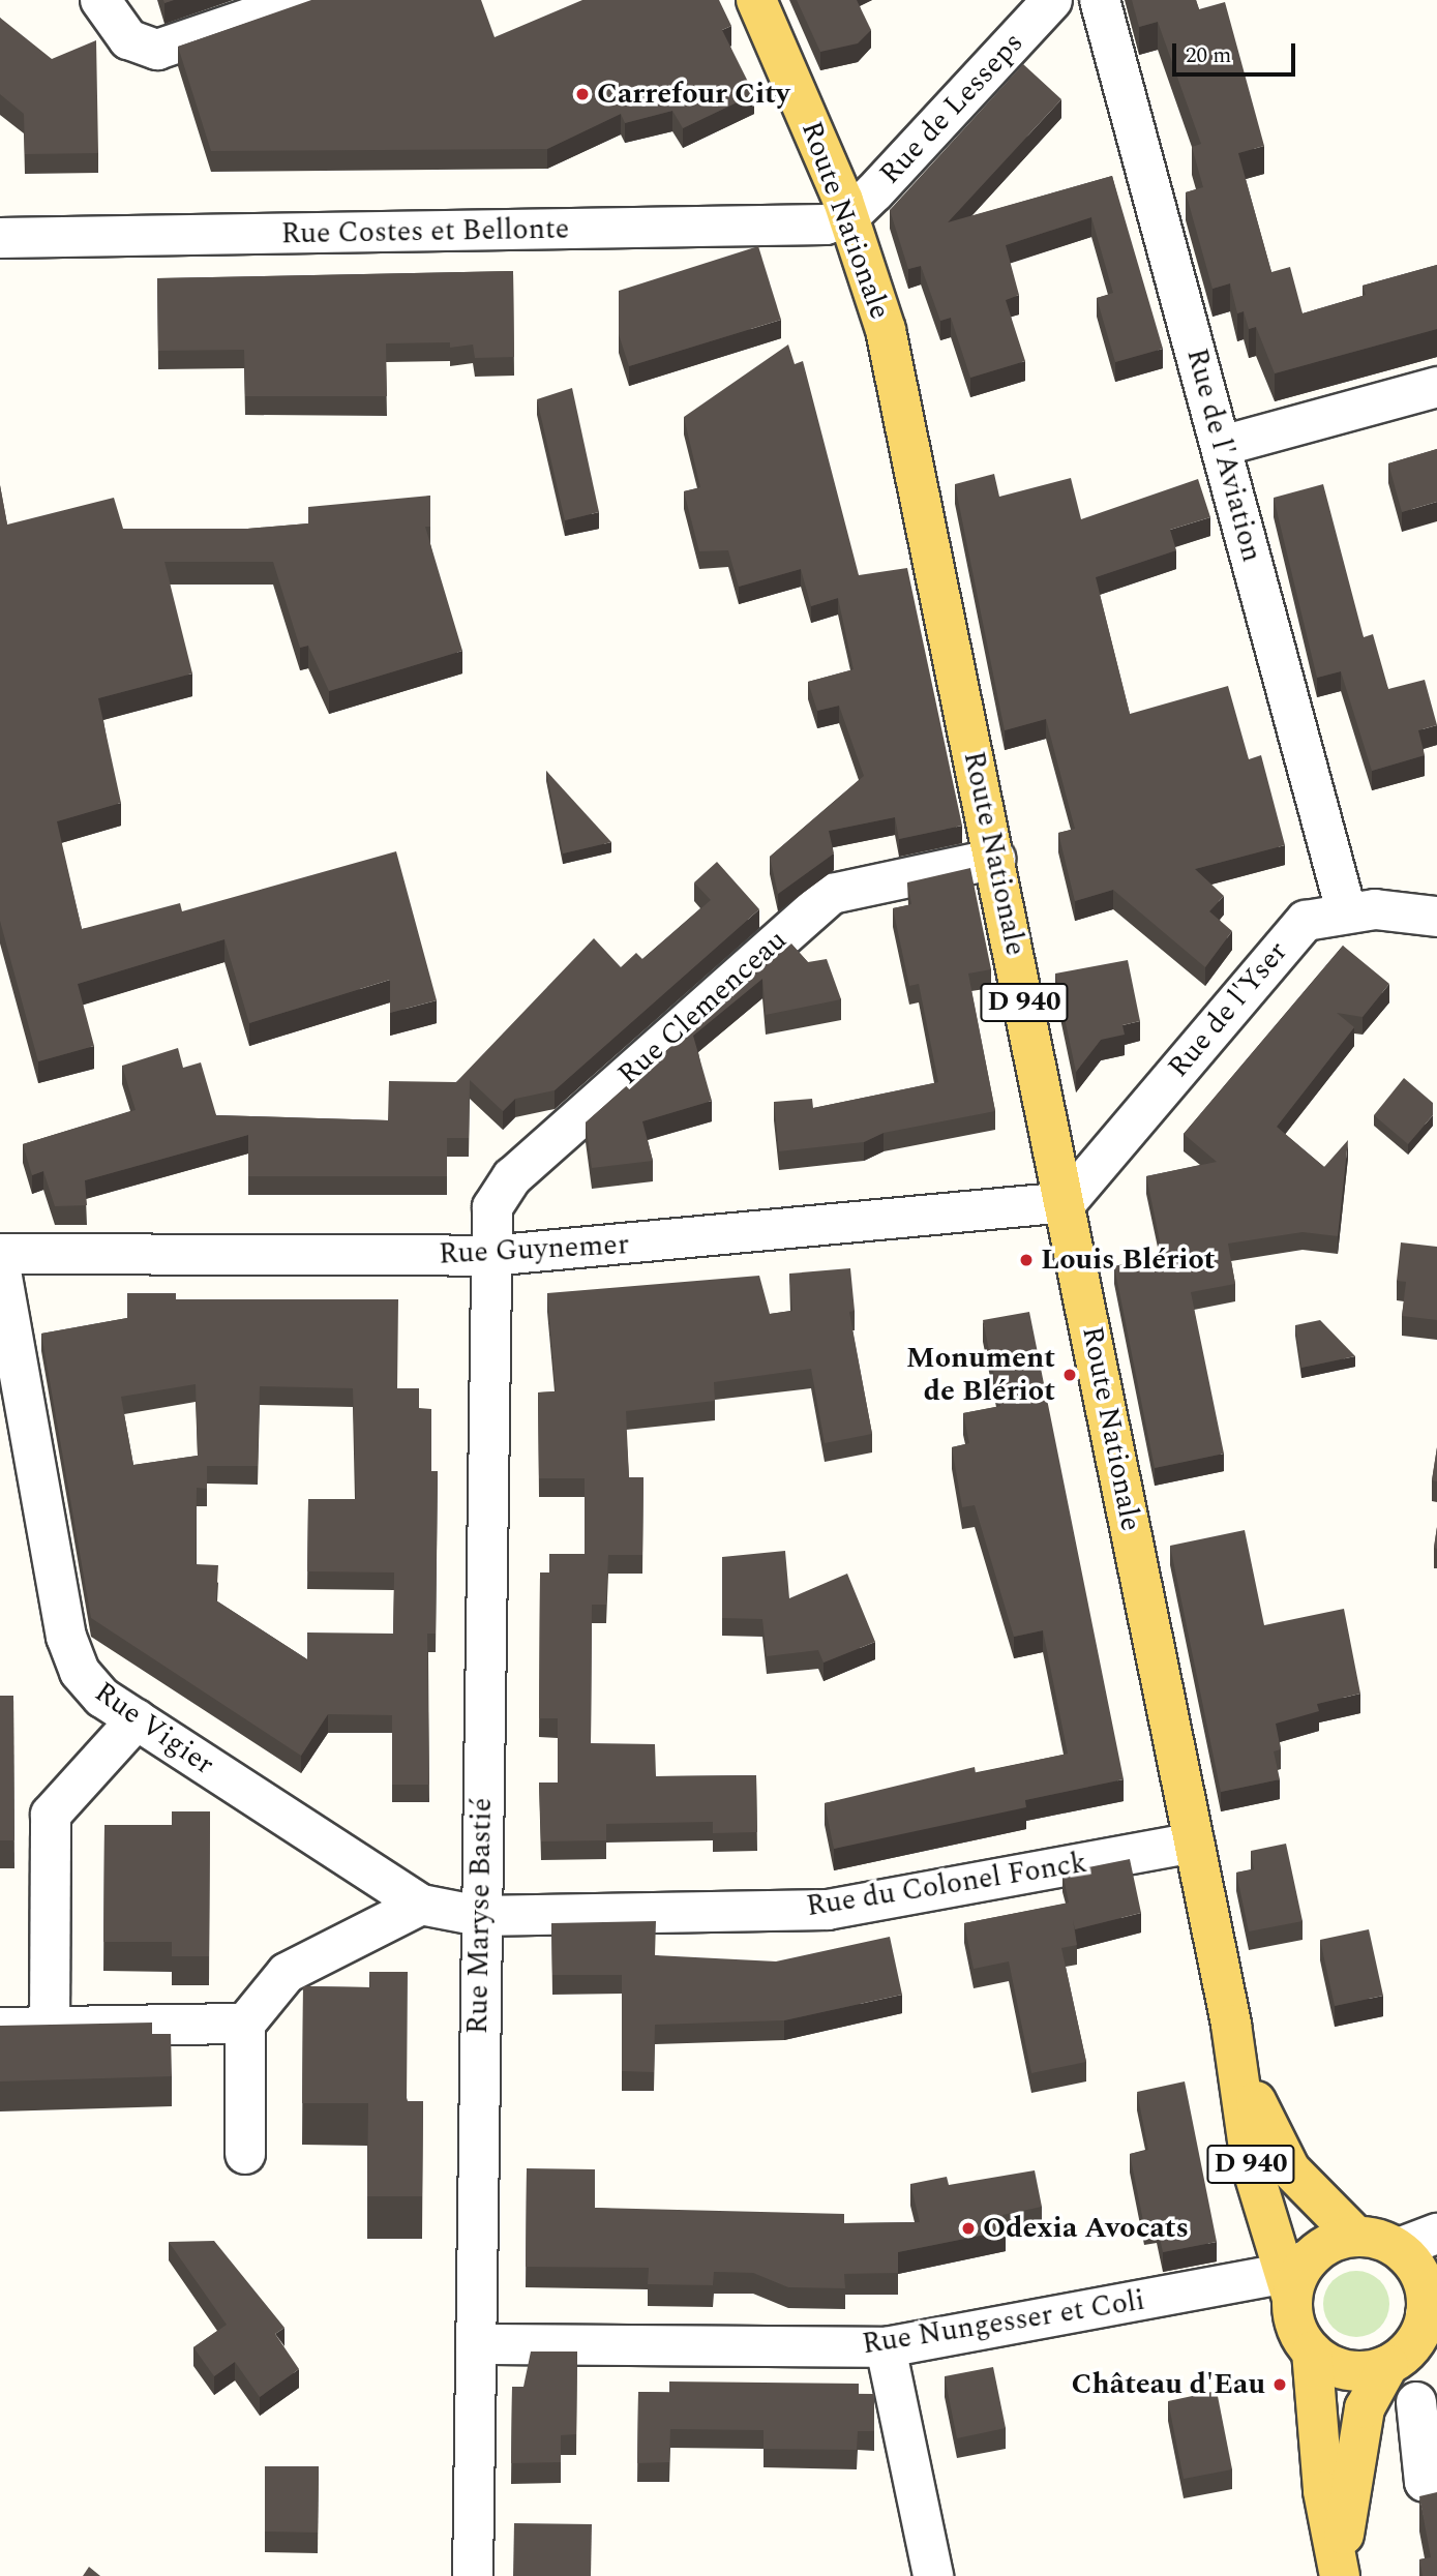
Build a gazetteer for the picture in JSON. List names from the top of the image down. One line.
{"streets":{"main road":["Route Nationale","D 940"],"street":["Rue de Lesseps","Rue Costes et Bellonte","Rue de l'Aviation","Rue Clemenceau","Rue de l'Yser","Rue Guynemer","Rue Vigier","Rue du Colonel Fonck","Rue Maryse Bastié","Rue Nungesser et Coli"]},"crossings":[["Rue de Lesseps","Route Nationale"],["Rue de Lesseps","Rue Costes et Bellonte"],["Route Nationale","Rue Costes et Bellonte"],["Route Nationale","Rue Clemenceau"],["Route Nationale","Rue de l'Yser"],["Route Nationale","Rue Guynemer"],["Route Nationale","Rue du Colonel Fonck"],["Route Nationale","Rue Nungesser et Coli"],["Rue de l'Aviation","Rue de l'Yser"],["Rue Clemenceau","Rue Guynemer"],["Rue Clemenceau","Rue Maryse Bastié"],["Rue de l'Yser","Rue Guynemer"],["Rue Guynemer","Rue Maryse Bastié"],["Rue Vigier","Rue du Colonel Fonck"],["Rue Vigier","Rue Maryse Bastié"],["Rue du Colonel Fonck","Rue Maryse Bastié"],["Rue Maryse Bastié","Rue Nungesser et Coli"]],"places":["Carrefour City","Louis Blériot","Monument de Blériot","Odexia Avocats","Château d'Eau"],"scale_bar":"20 m"}
